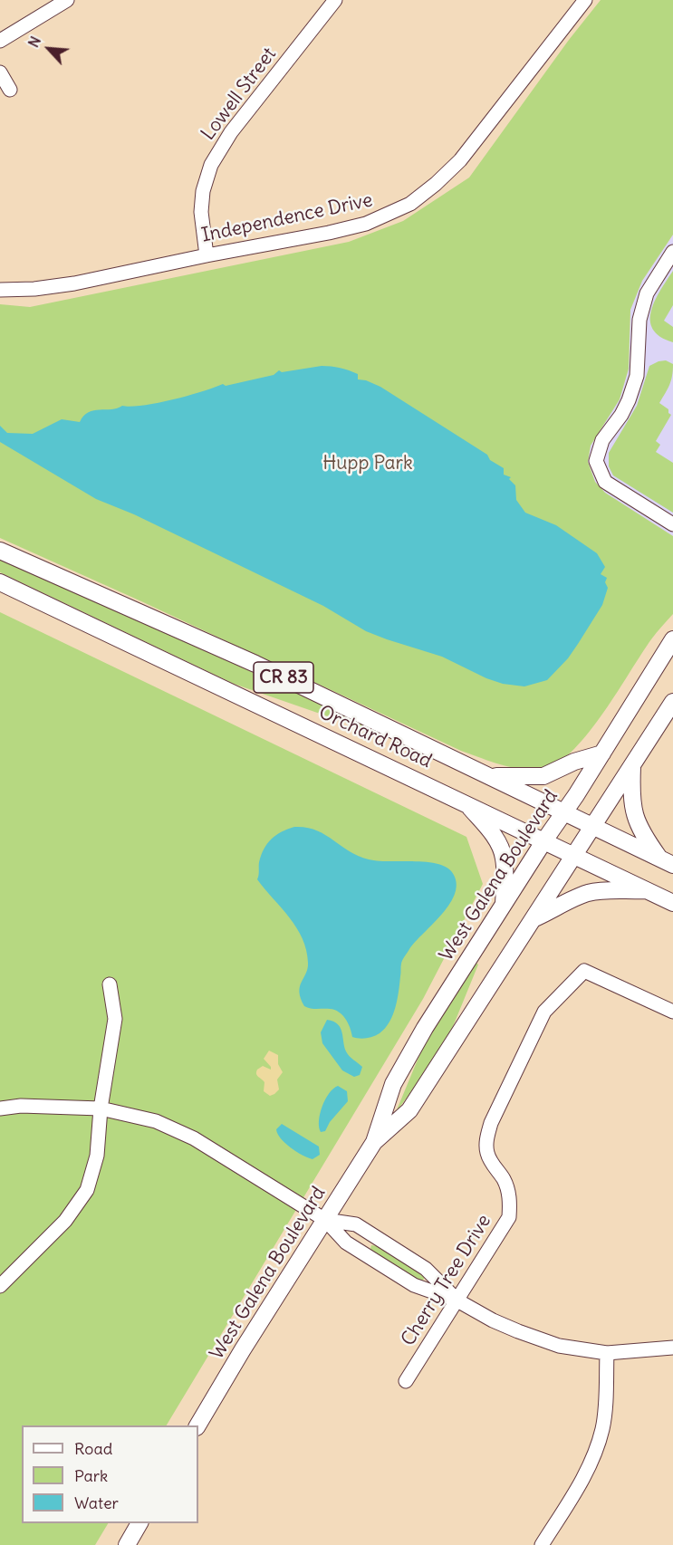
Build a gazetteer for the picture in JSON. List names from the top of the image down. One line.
{"streets":{"main road":["CR 83","Orchard Road","West Galena Boulevard"],"street":["Lowell Street","Independence Drive","Cherry Tree Drive"]},"crossings":[["Lowell Street","Independence Drive"],["Orchard Road","West Galena Boulevard"]],"parks":["Hupp Park"],"legend":["Road","Park","Water"],"north":"top left"}
